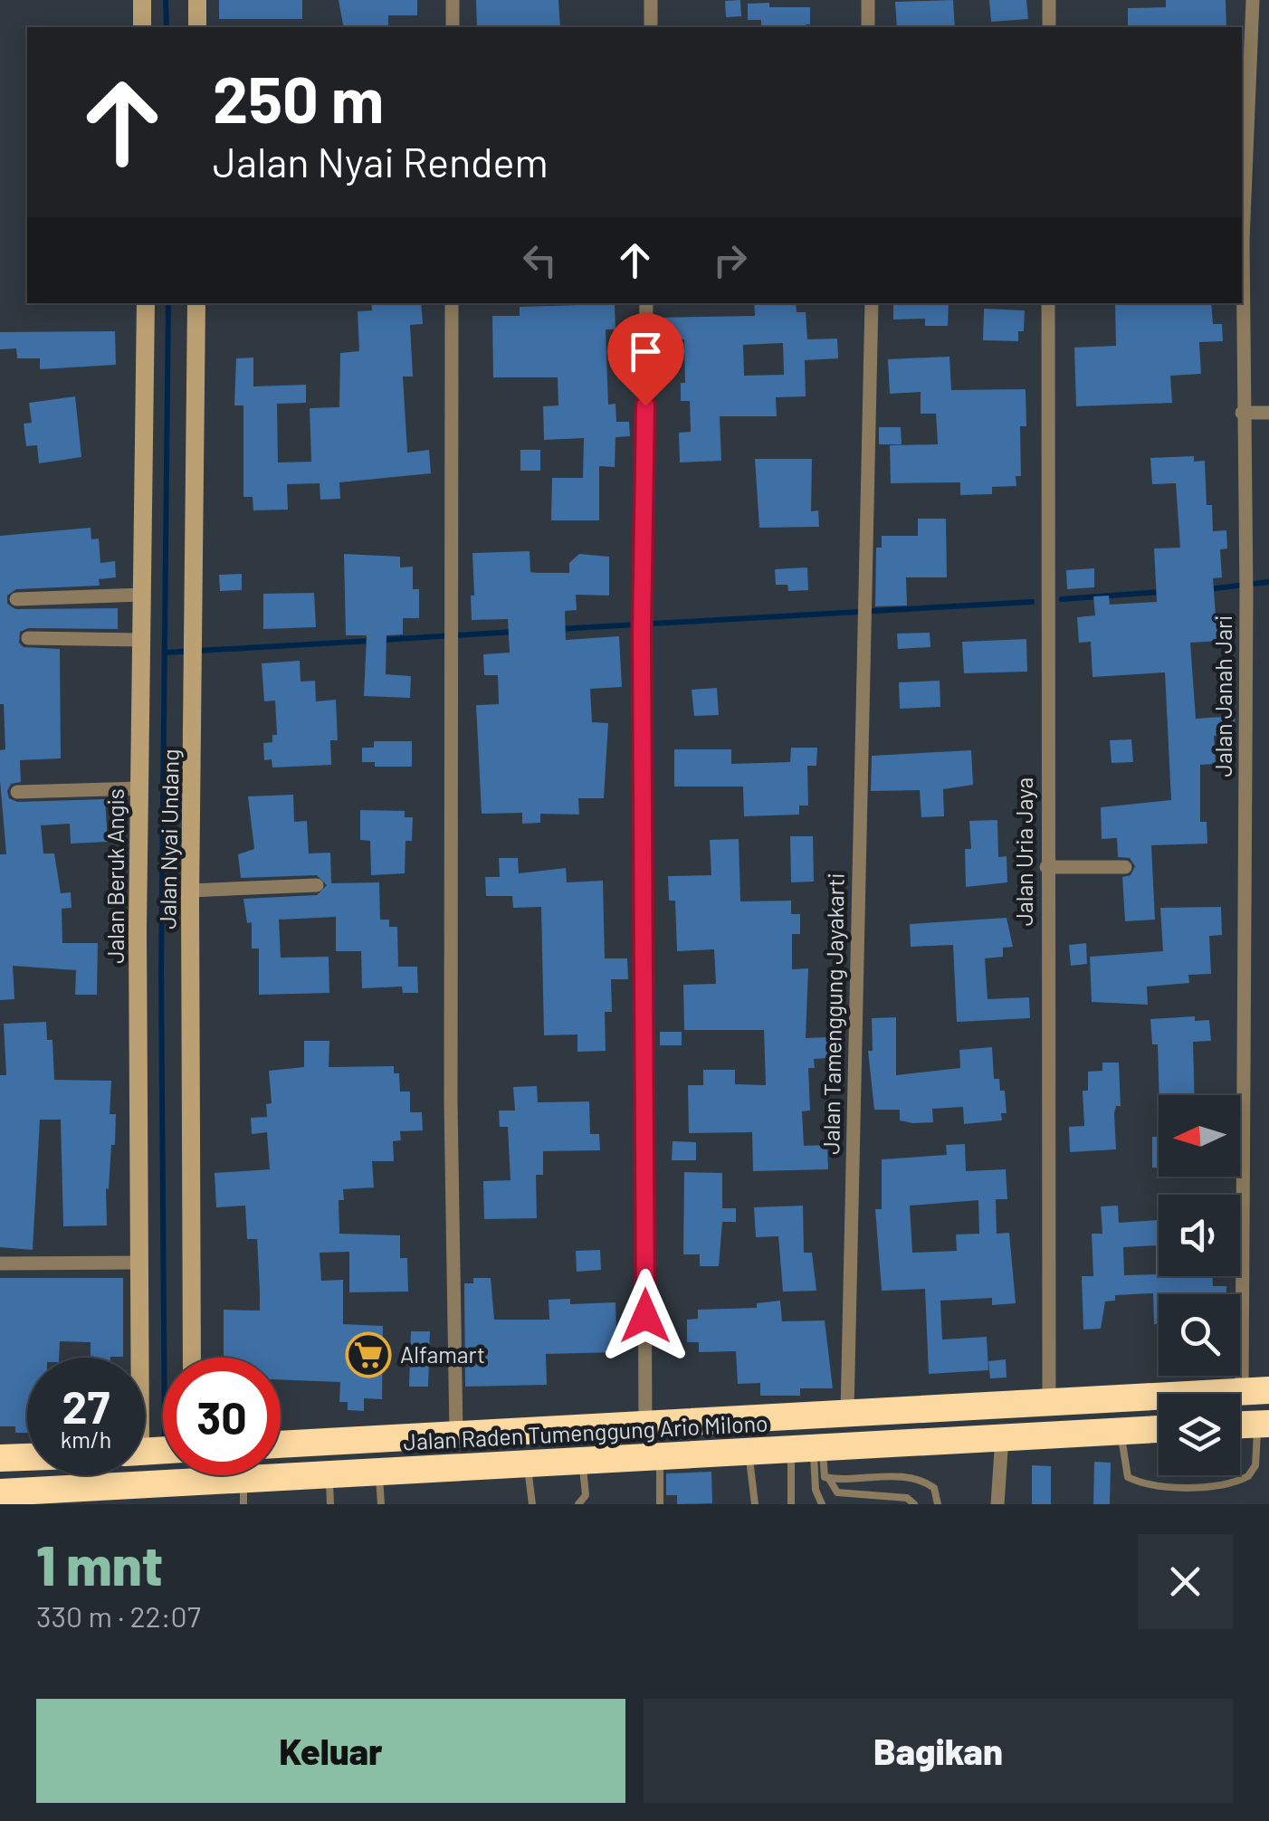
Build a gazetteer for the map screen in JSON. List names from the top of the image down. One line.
{"streets":{"highway":["Jalan Raden Tumenggung Ario Milono"],"street":["Jalan Janah Jari","Jalan Nyai Undang","Jalan Uria Jaya","Jalan Beruk Angis","Jalan Tamenggung Jayakarti"]},"crossings":[["Jalan Janah Jari","Jalan Raden Tumenggung Ario Milono"],["Jalan Uria Jaya","Jalan Raden Tumenggung Ario Milono"],["Jalan Tamenggung Jayakarti","Jalan Raden Tumenggung Ario Milono"]],"places":{"supermarket":["Alfamart"]},"north":"left","page":{"turn":["250 m","Jalan Nyai Rendem"],"speed":"27 km/h","limit":"30","heading":["1 mnt","330 m · 22:07"],"buttons":["Keluar","Bagikan"]}}
